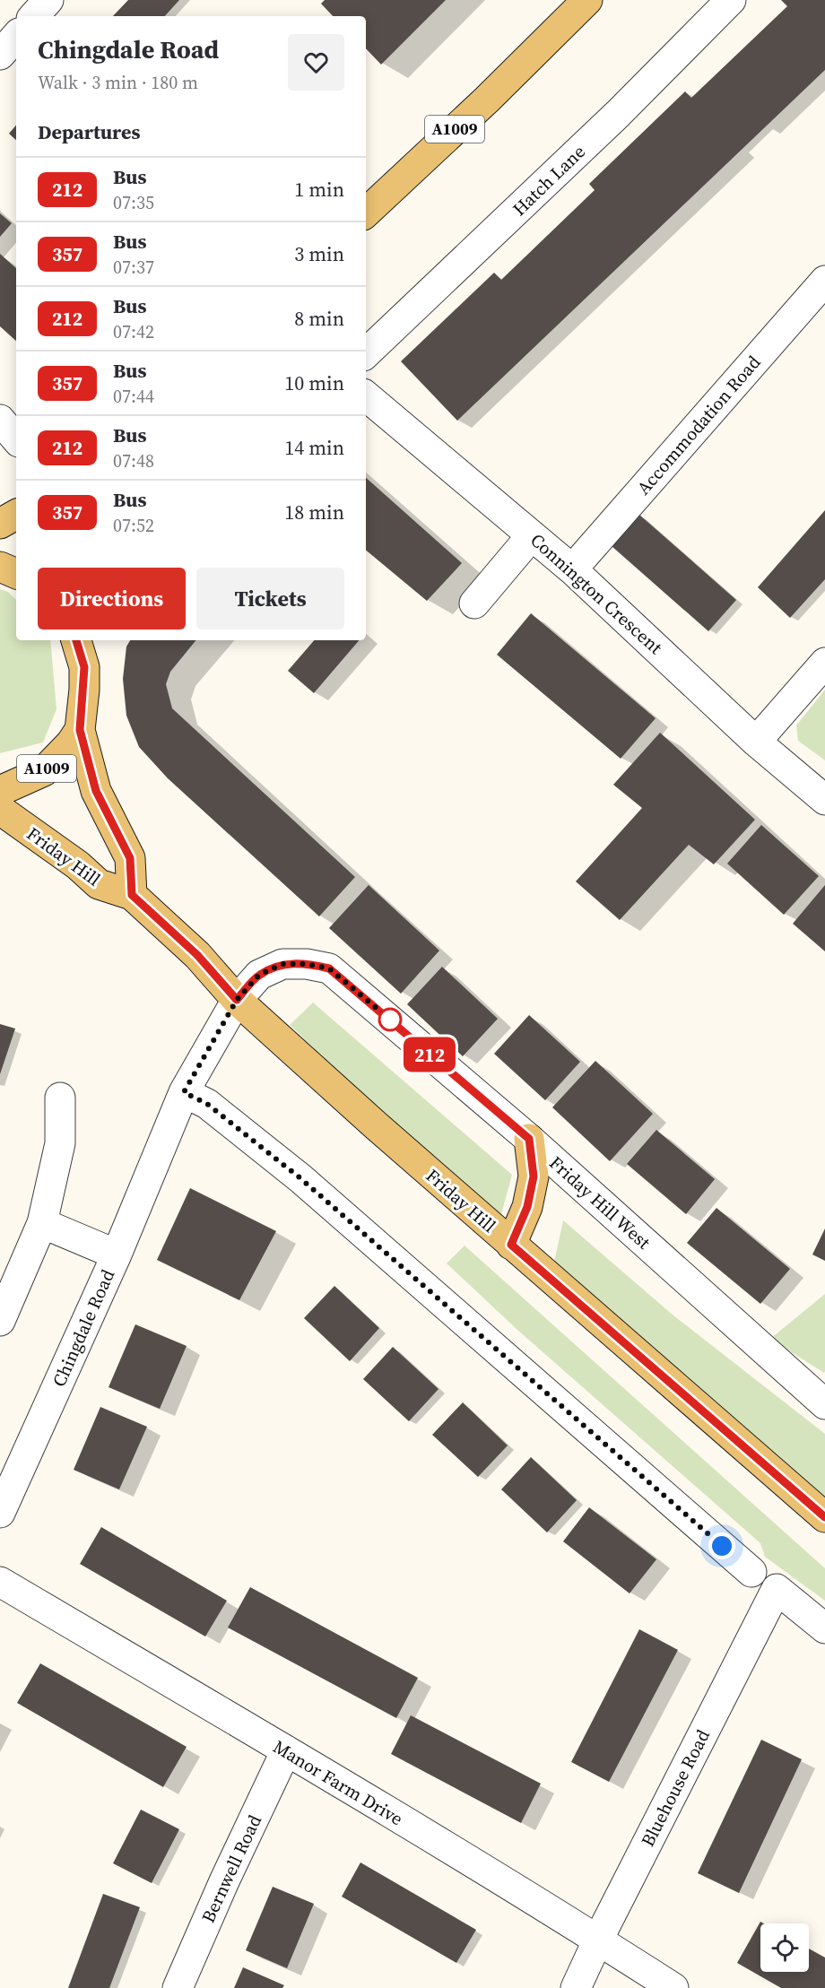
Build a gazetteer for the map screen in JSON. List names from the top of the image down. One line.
{"streets":{"main road":["A1009","Friday Hill"],"street":["Hatch Lane","Accommodation Road","Connington Crescent","Friday Hill West","Chingdale Road","Manor Farm Drive","Bluehouse Road","Bernwell Road"]},"crossings":[["A1009","Friday Hill"],["Accommodation Road","Connington Crescent"],["Friday Hill","Friday Hill West"],["Friday Hill","Chingdale Road"],["Friday Hill West","Chingdale Road"],["Manor Farm Drive","Bluehouse Road"],["Manor Farm Drive","Bernwell Road"]],"lines":["bus line 212"],"page":{"on_map":"212","heading":[["Chingdale Road","Walk · 3 min · 180 m"],"Departures"],"list":[{"mark":"212","name":"Bus","note":"07:35","value":"1 min"},{"mark":"357","name":"Bus","note":"07:37","value":"3 min"},{"mark":"212","name":"Bus","note":"07:42","value":"8 min"},{"mark":"357","name":"Bus","note":"07:44","value":"10 min"},{"mark":"212","name":"Bus","note":"07:48","value":"14 min"},{"mark":"357","name":"Bus","note":"07:52","value":"18 min"}],"buttons":["Directions","Tickets"]}}
